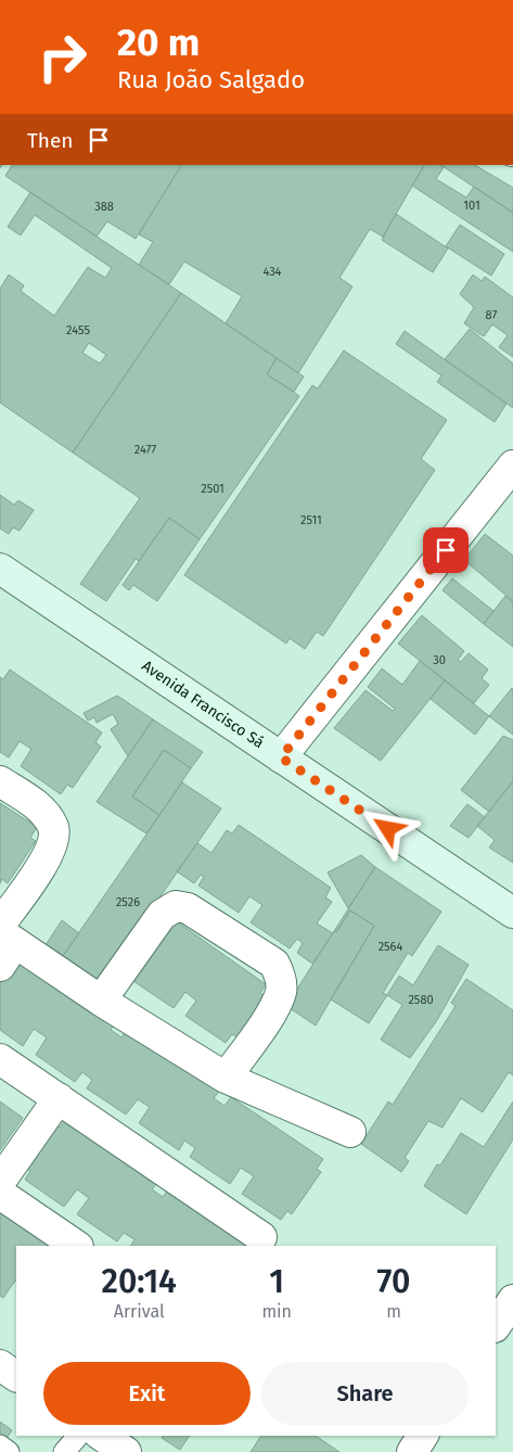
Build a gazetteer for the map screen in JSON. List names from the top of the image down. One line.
{"streets":{"main road":["Avenida Francisco Sá"]},"house_numbers":["101","388","434","87","2455","2477","2501","2511","30","2526","2564","2580"],"page":{"turn":["20 m","Rua João Salgado"],"then":"Then","eta":["20:14","Arrival","1","min","70","m"],"buttons":["Exit","Share"]}}
